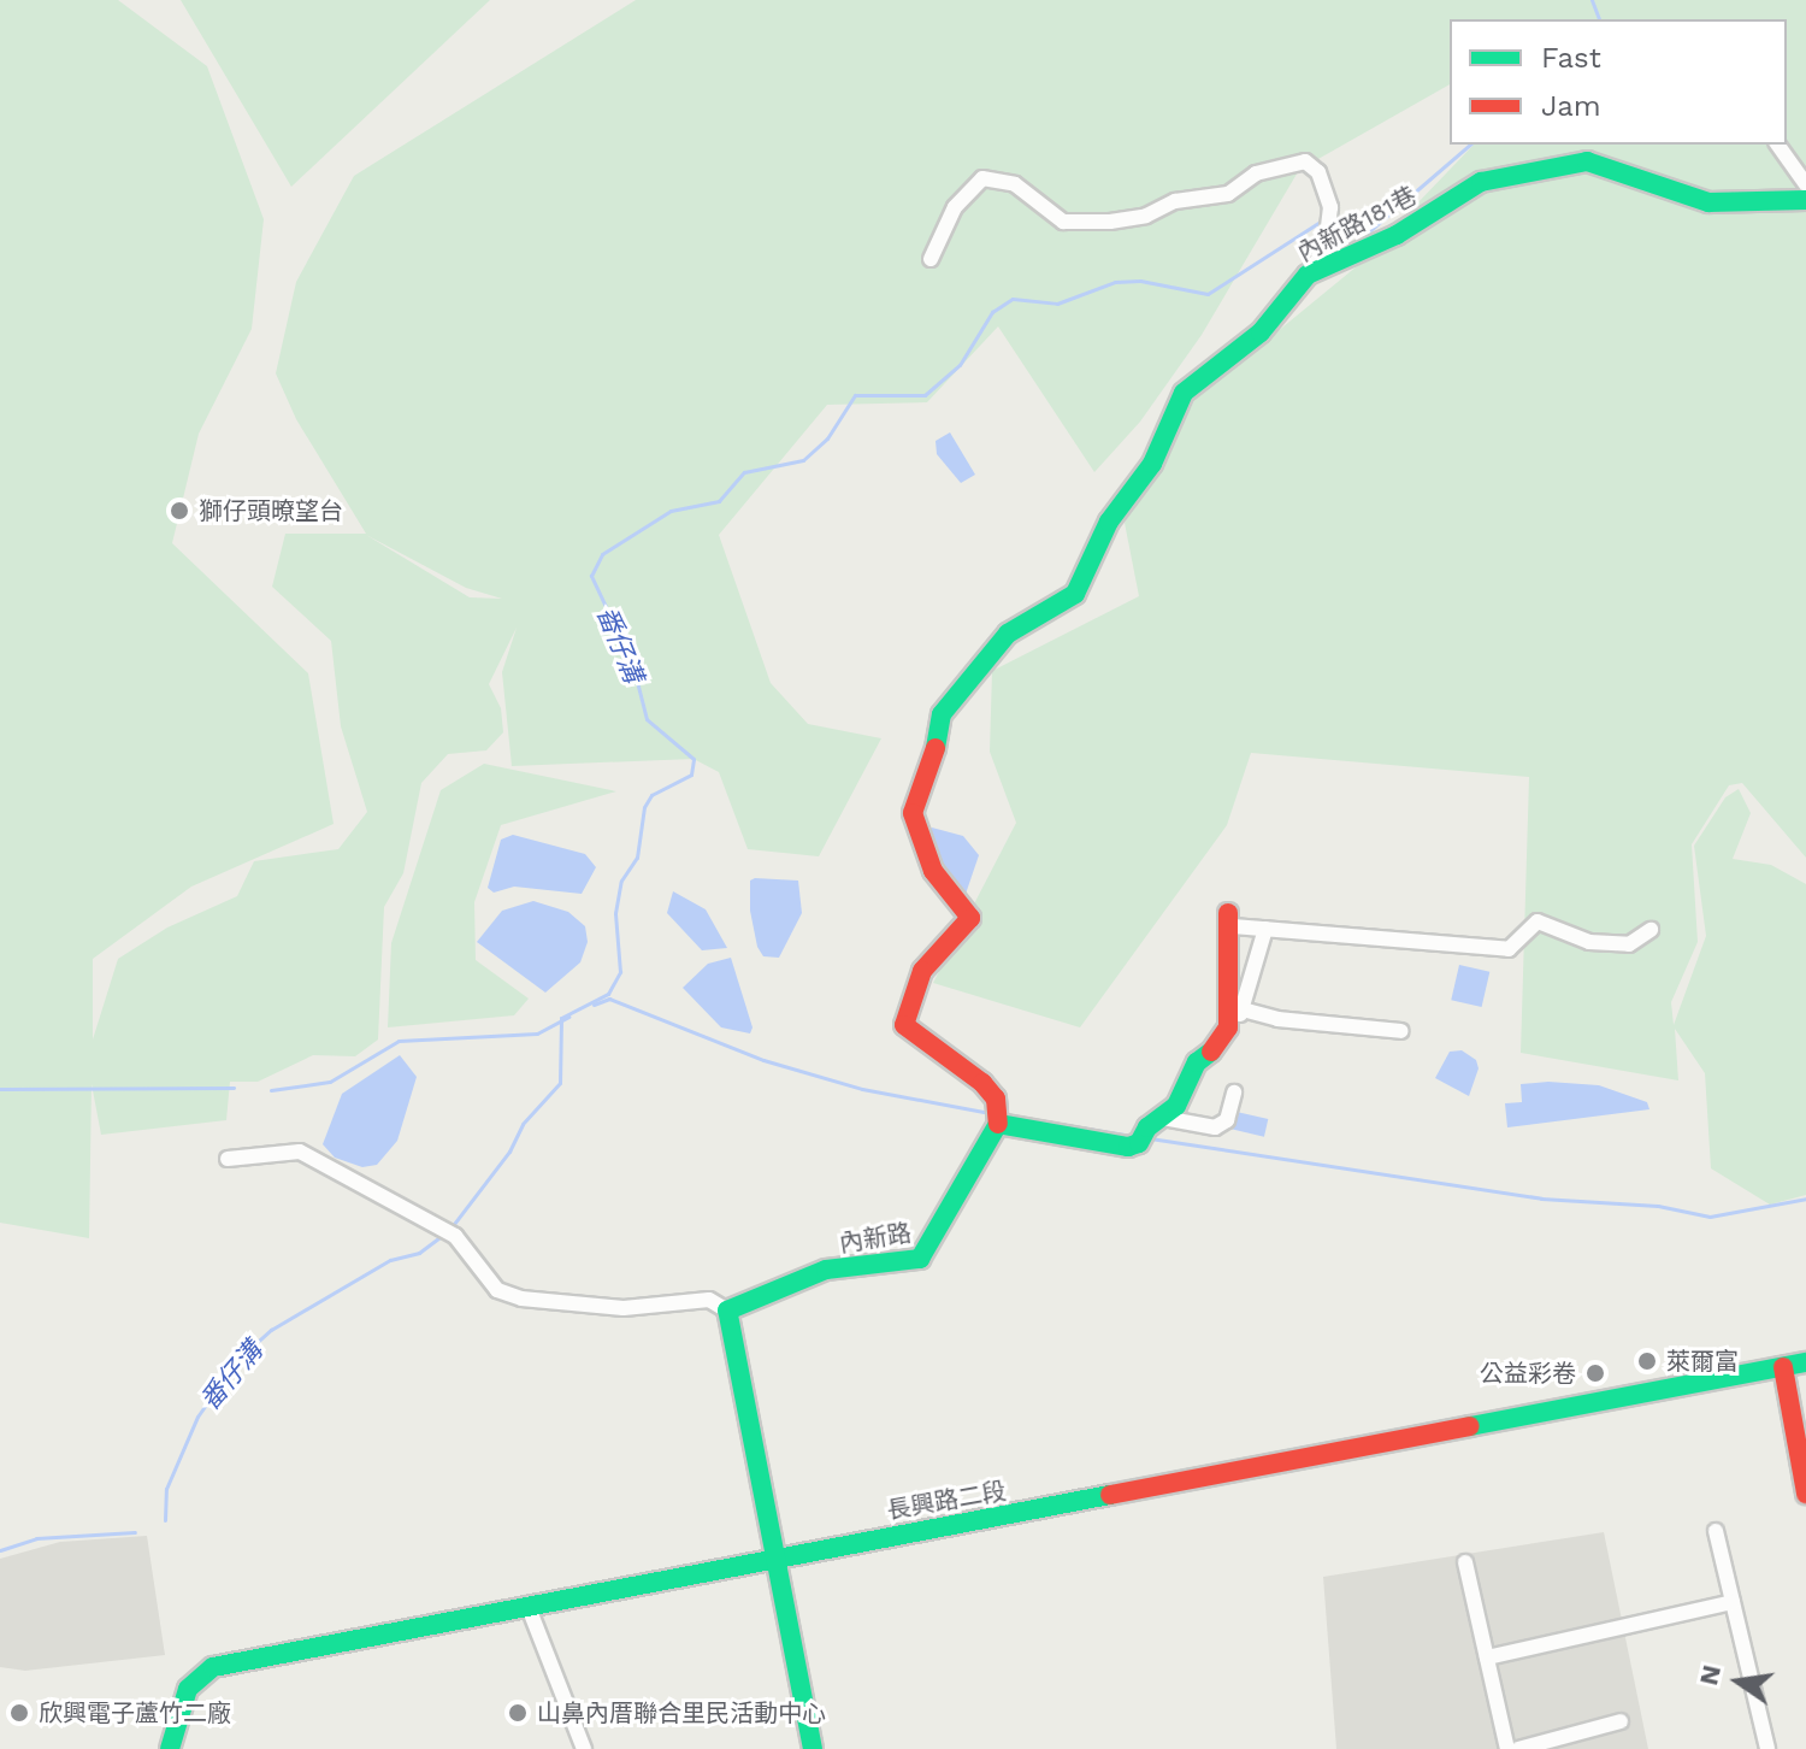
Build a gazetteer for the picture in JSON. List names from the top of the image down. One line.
{"streets":{"street":["內新路181巷","內新路","長興路二段"]},"crossings":[["內新路181巷","內新路"]],"water":["番仔溝"],"places":["獅仔頭暸望台","萊爾富","公益彩卷","欣興電子蘆竹二廠","山鼻內厝聯合里民活動中心"],"legend":["Fast","Jam"],"north":"left"}
